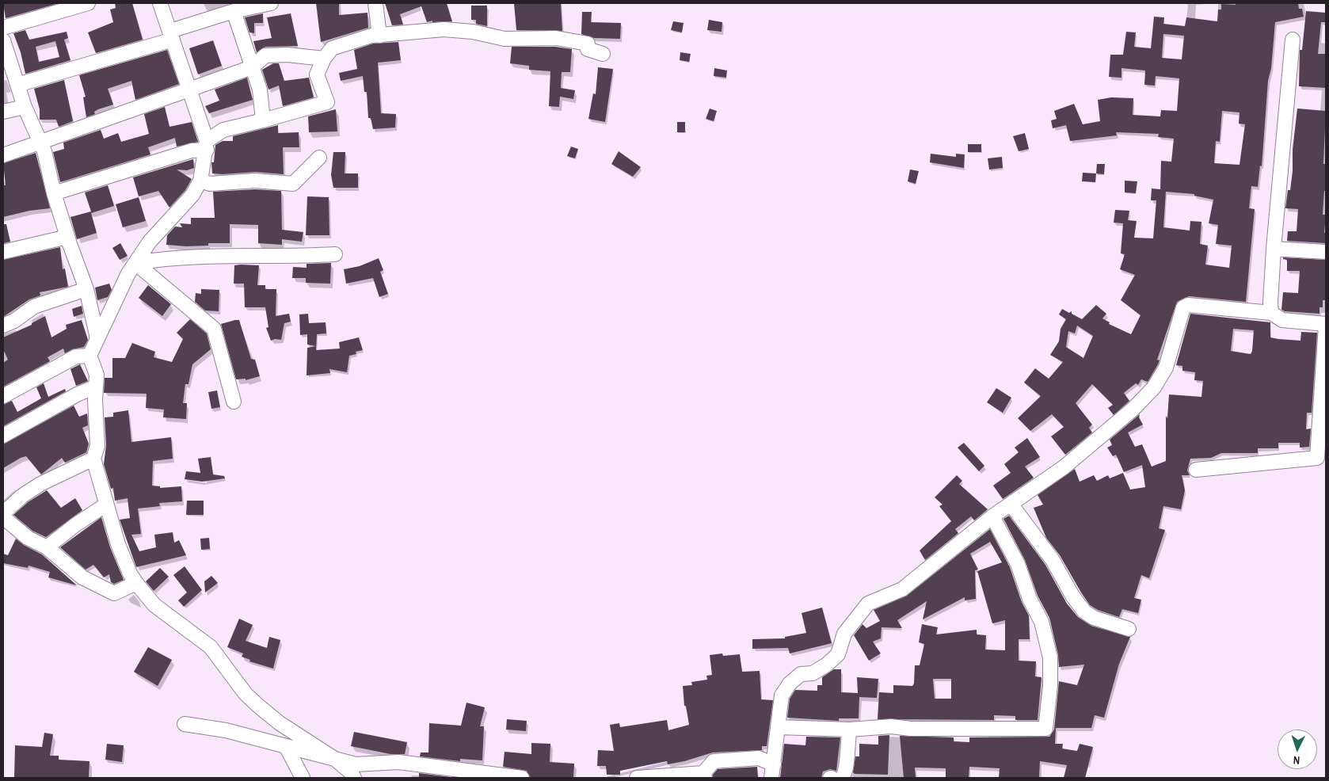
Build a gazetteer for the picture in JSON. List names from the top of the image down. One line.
{"north":"bottom"}
